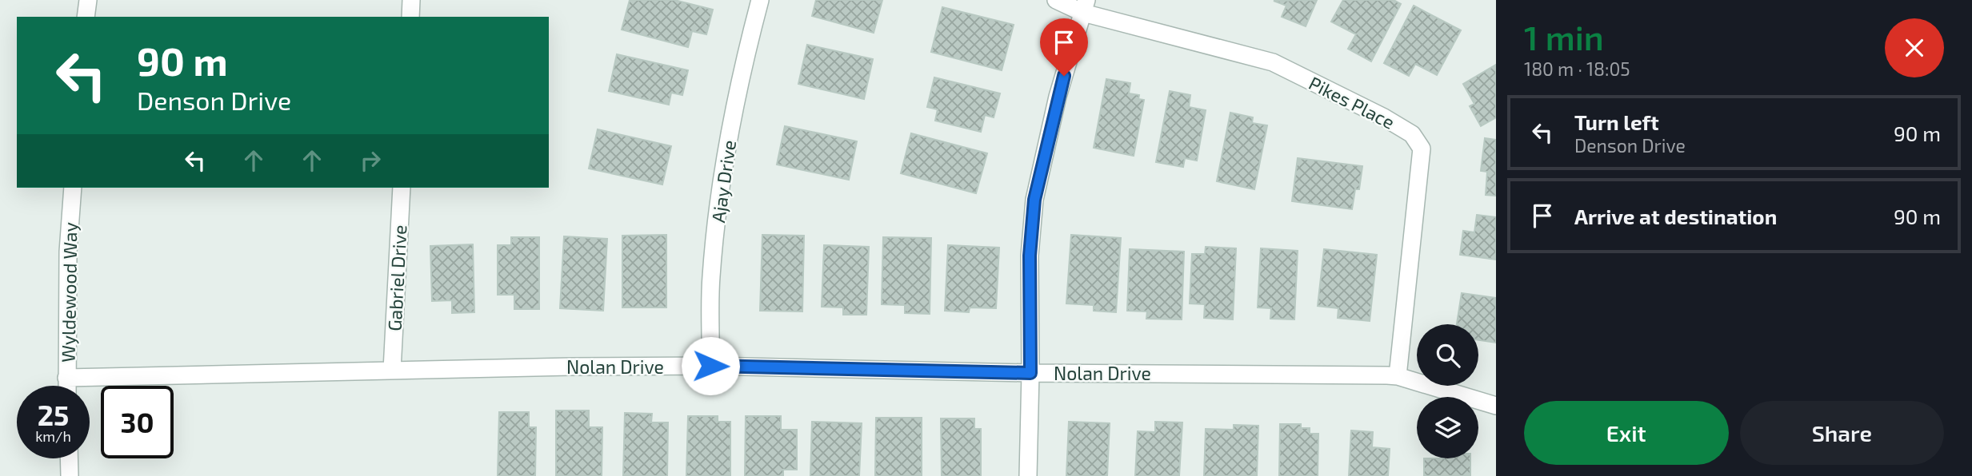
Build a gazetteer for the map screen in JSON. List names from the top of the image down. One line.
{"streets":{"street":["Pikes Place","Ajay Drive","Gabriel Drive","Wyldewood Way","Nolan Drive"]},"crossings":[["Pikes Place","Nolan Drive"],["Ajay Drive","Nolan Drive"],["Gabriel Drive","Nolan Drive"],["Wyldewood Way","Nolan Drive"]],"page":{"heading":["1 min","180 m · 18:05"],"turn":["90 m","Denson Drive"],"list":[{"name":"Turn left","note":"Denson Drive","value":"90 m"},{"name":"Arrive at destination","value":"90 m"}],"speed":"25 km/h","limit":"30","buttons":["Exit","Share"]}}
